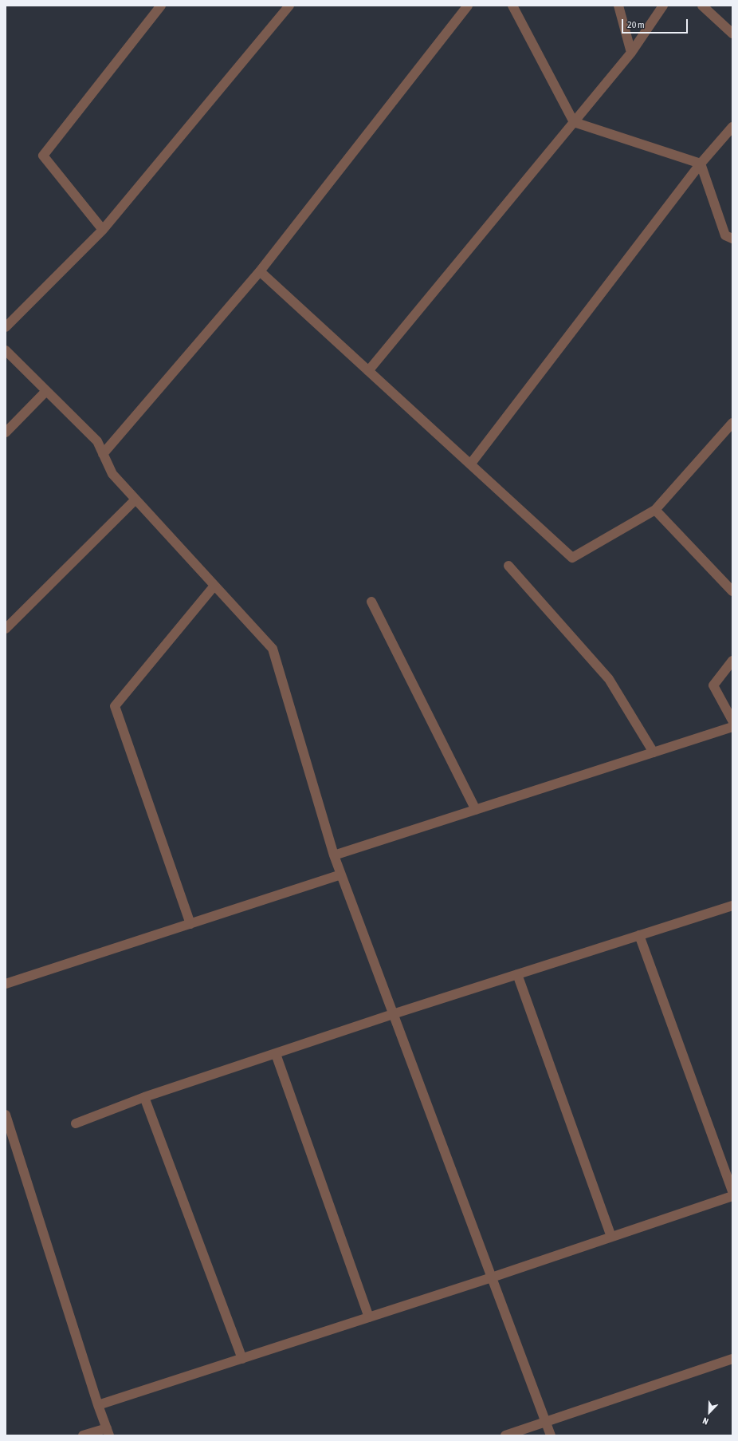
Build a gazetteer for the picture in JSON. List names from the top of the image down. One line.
{"scale_bar":"20 m","north":"bottom left"}
